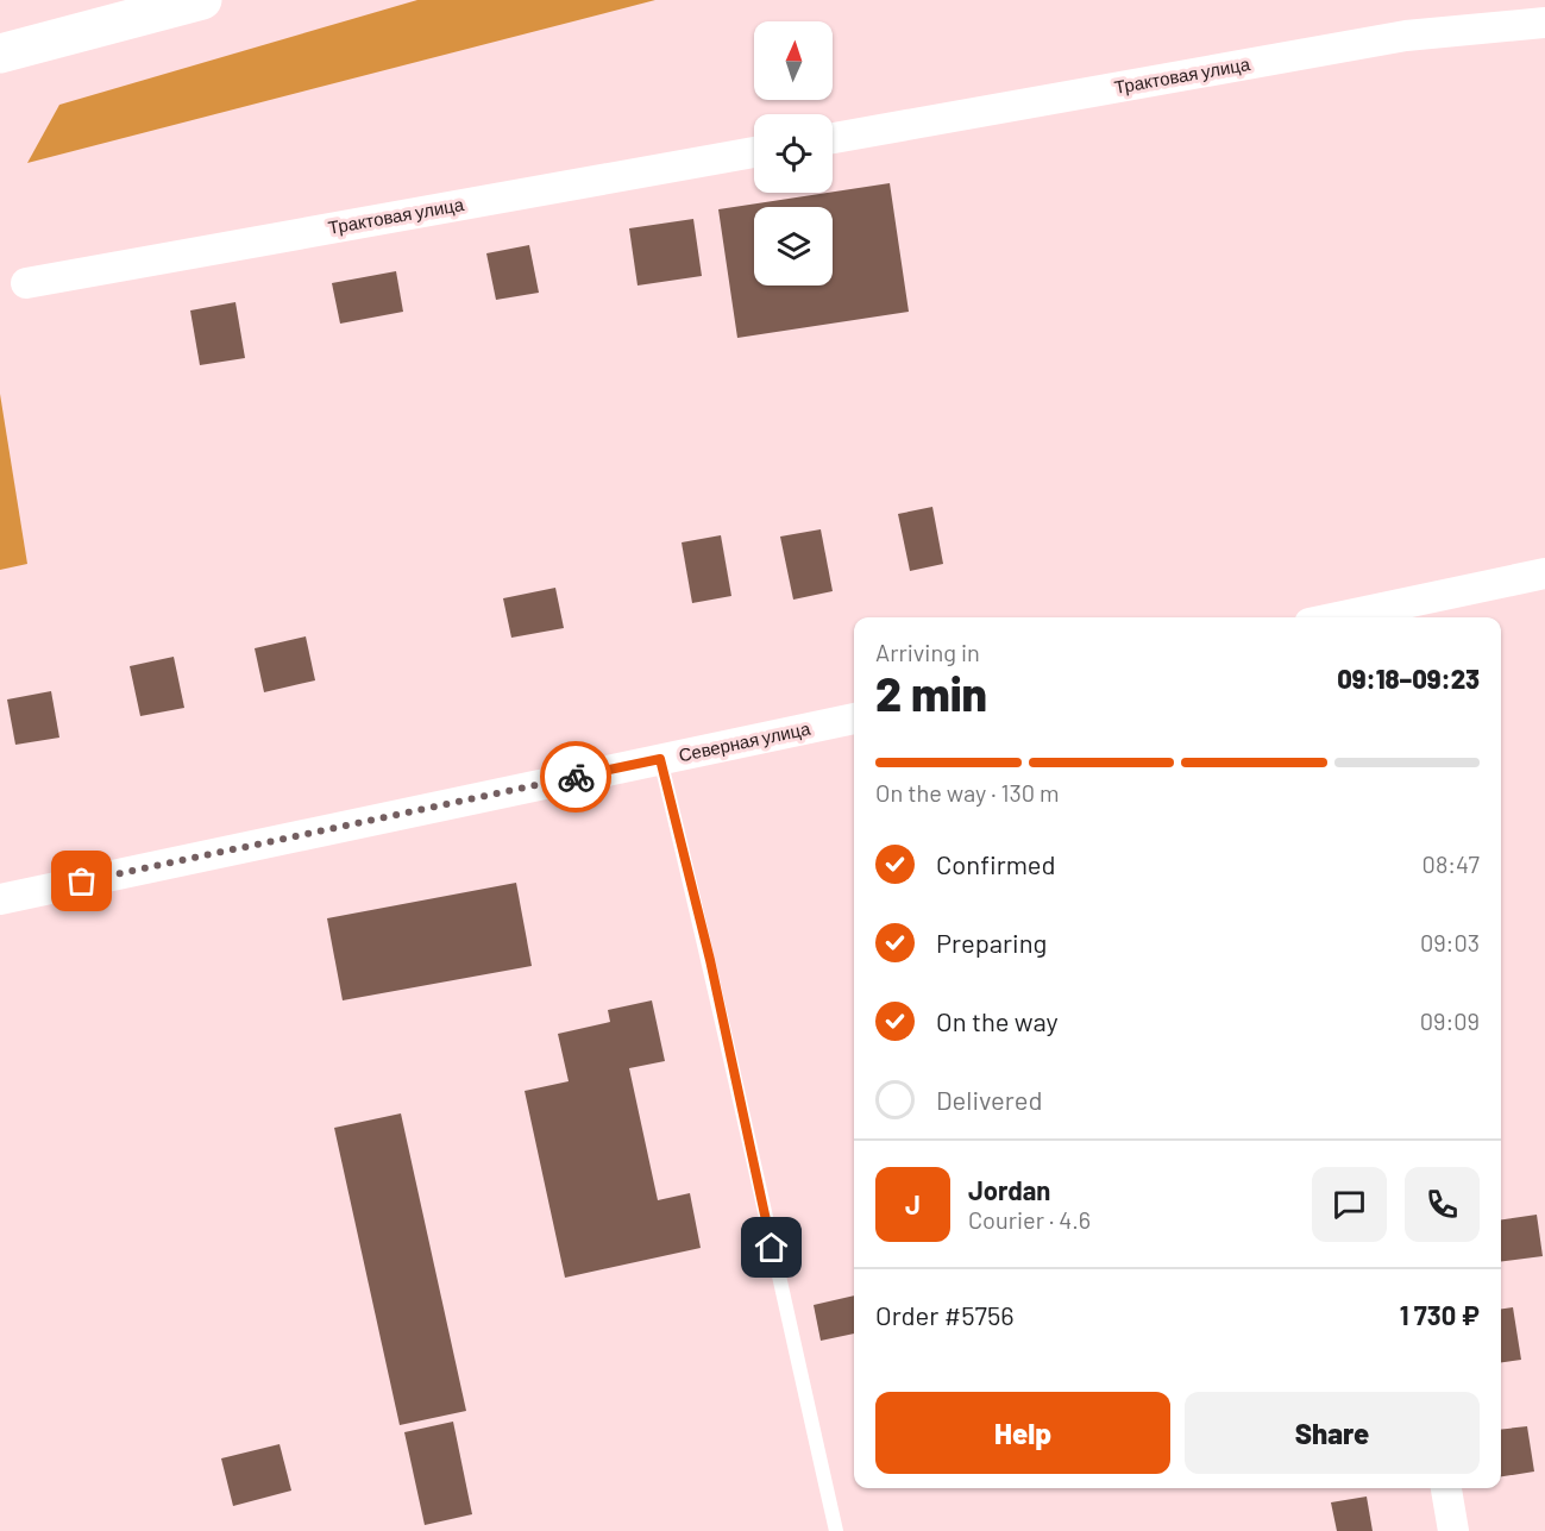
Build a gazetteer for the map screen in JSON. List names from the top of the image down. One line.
{"streets":{"street":["Трактовая улица","Северная улица"]},"north":"top","page":{"heading":["2 min","Arriving in","09:18–09:23"],"panel":["Jordan","Courier · 4.6","Order #5756","1 730 ₽"],"bar":"On the way · 130 m","list":[["Confirmed","08:47"],["Preparing","09:03"],["On the way","09:09"],"Delivered"],"round":"J","buttons":["Help","Share"]}}
